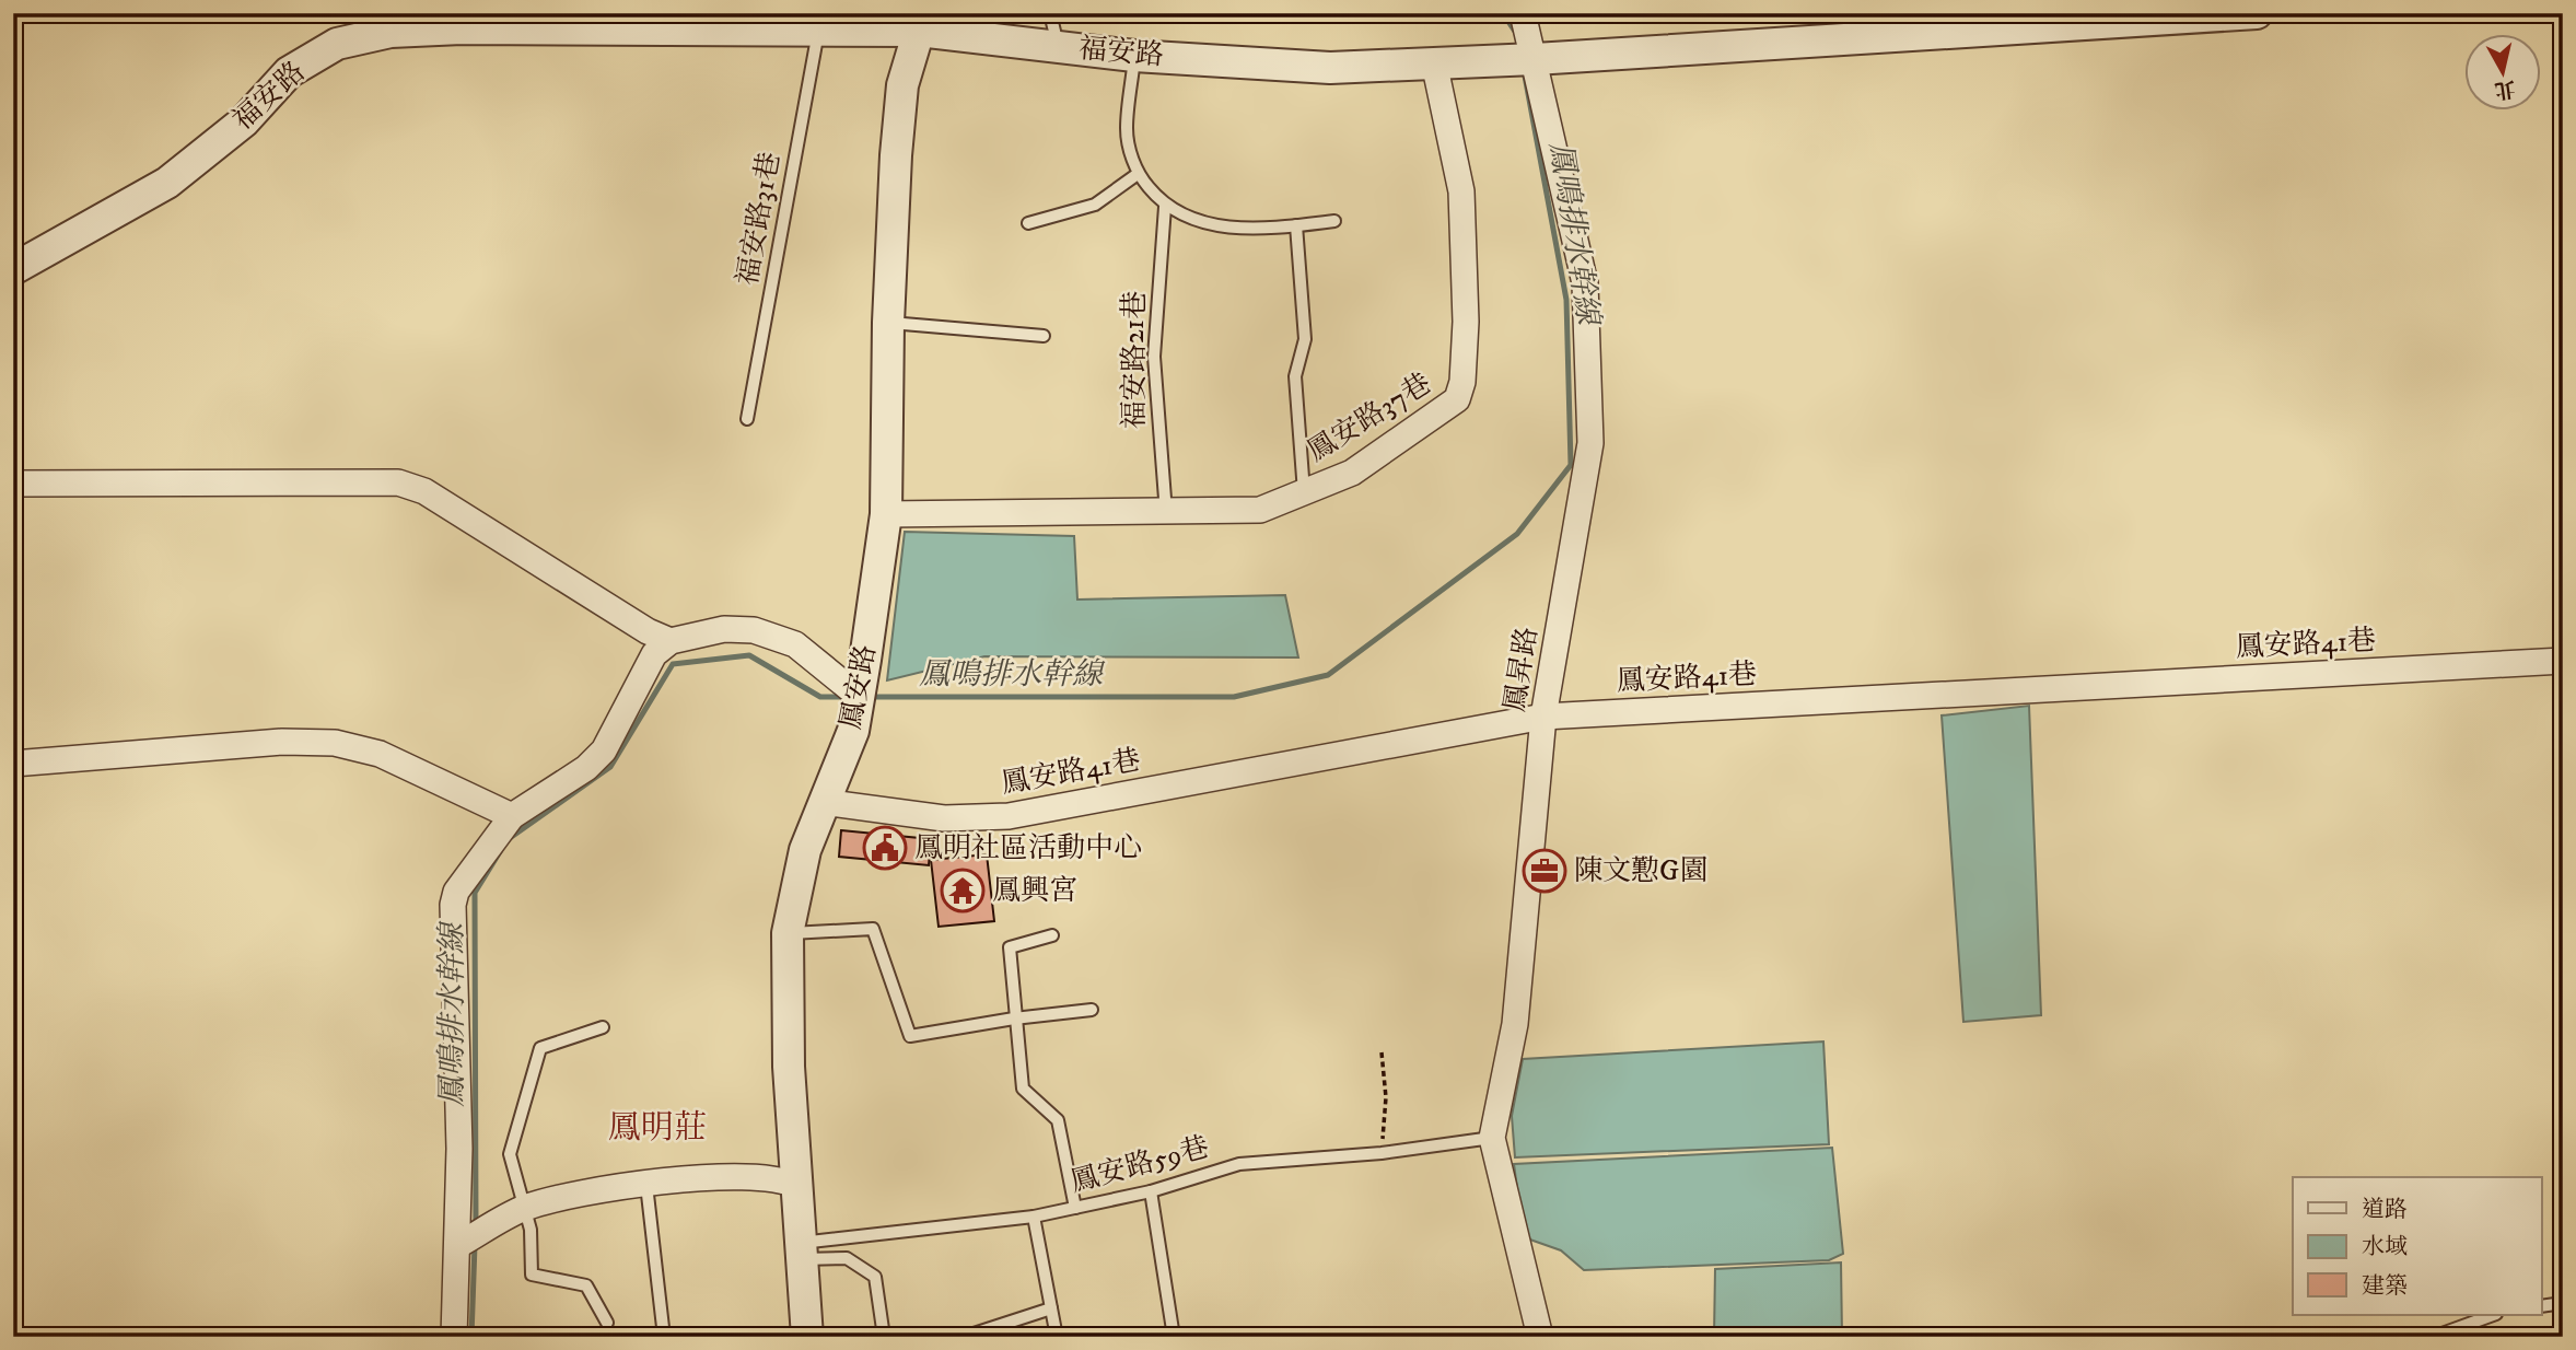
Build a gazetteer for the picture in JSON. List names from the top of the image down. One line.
{"streets":{"street":["福安路","鳳安路37巷","鳳安路41巷","鳳昇路","鳳安路"],"lane":["福安路31巷","福安路21巷","鳳安路59巷"]},"crossings":[["福安路","福安路31巷"],["福安路","鳳安路37巷"],["福安路","鳳昇路"],["福安路","鳳安路"],["福安路21巷","鳳安路37巷"],["鳳安路37巷","鳳安路"],["鳳安路41巷","鳳昇路"],["鳳安路41巷","鳳安路"],["鳳昇路","鳳安路59巷"],["鳳安路","鳳安路59巷"]],"districts":["鳳明莊"],"water":["鳳鳴排水幹線"],"places":{"public building":["鳳明社區活動中心"],"office":["陳文懃G園"],"temple":["鳳興宮"]},"legend":["道路","水域","建築"],"north":"bottom"}
